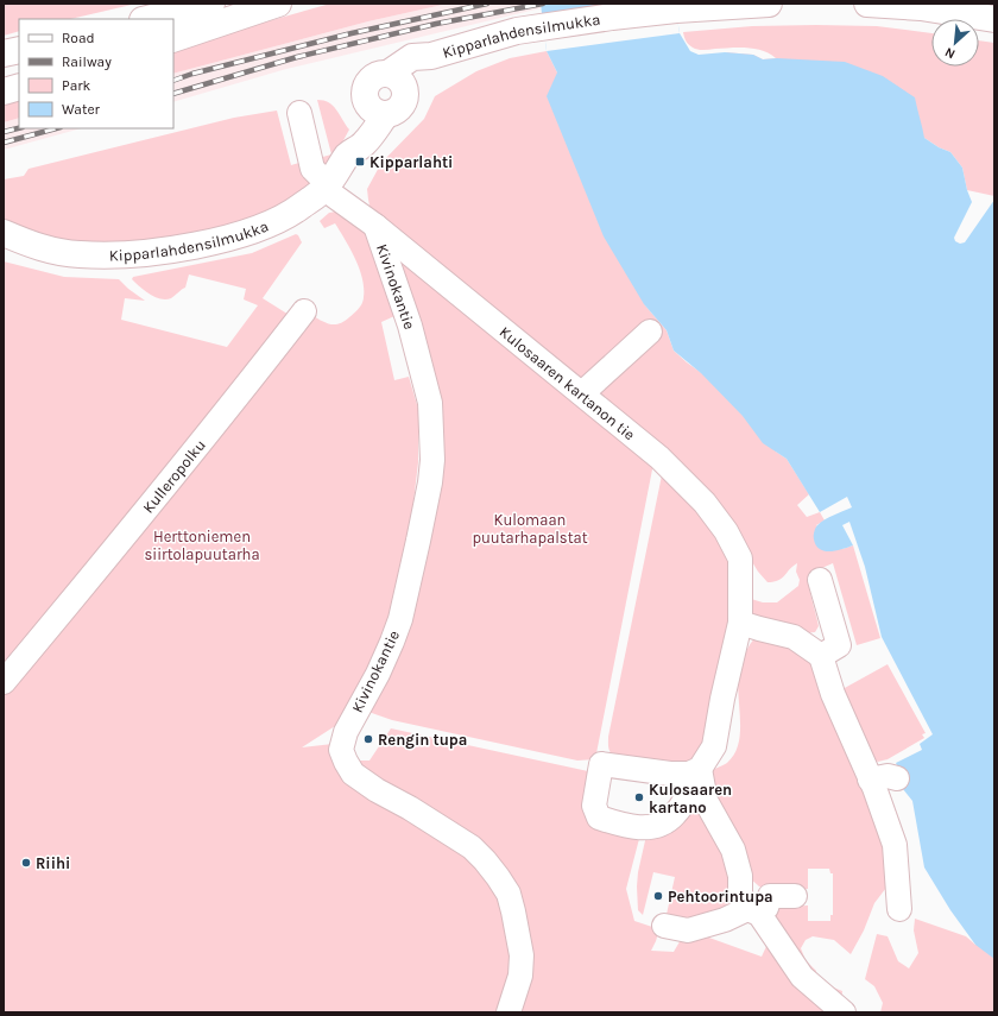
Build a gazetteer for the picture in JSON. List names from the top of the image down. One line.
{"streets":{"main road":["Kipparlahdensilmukka"],"street":["Kivinokantie","Kulosaaren kartanon tie","Kulleropolku"]},"crossings":[["Kipparlahdensilmukka","Kulosaaren kartanon tie"],["Kivinokantie","Kulosaaren kartanon tie"]],"parks":["Kulomaan puutarhapalstat","Herttoniemen siirtolapuutarha"],"places":{"transit":["Kipparlahti"],"other":["Rengin tupa","Kulosaaren kartano","Riihi","Pehtoorintupa"]},"legend":["Road","Railway","Park","Water"],"north":"bottom left"}
